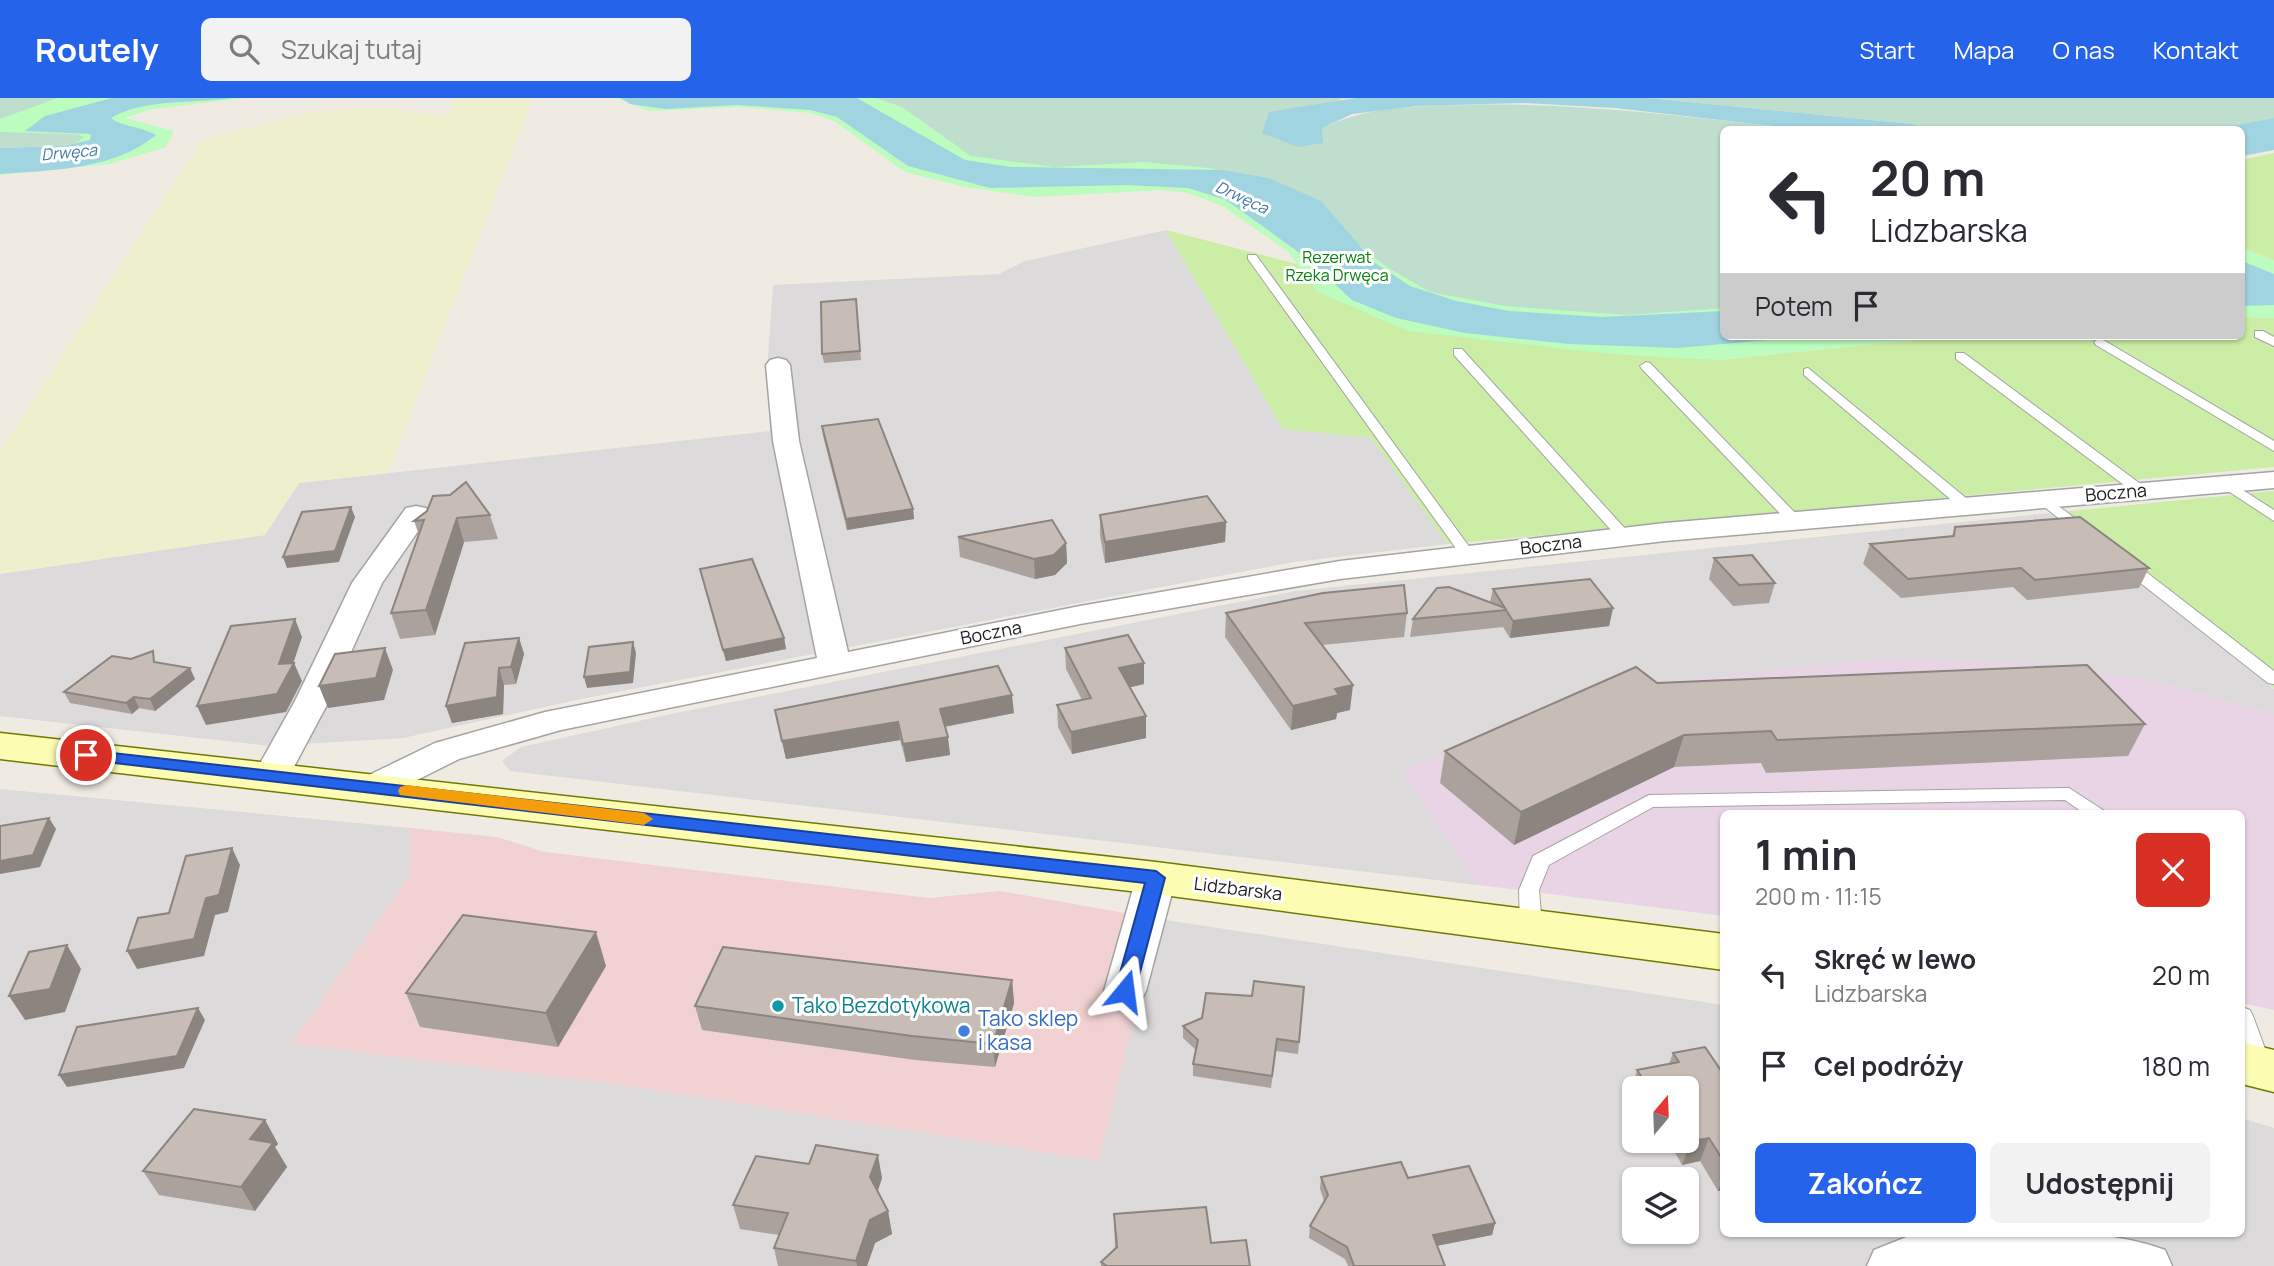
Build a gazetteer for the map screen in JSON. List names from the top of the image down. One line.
{"streets":{"main road":["Lidzbarska"],"street":["Boczna"]},"crossings":[["Boczna","Lidzbarska"]],"water":["Drwęca"],"parks":["Rezerwat Rzeka Drwęca"],"places":["Tako Bezdotykowa","Tako sklep i kasa"],"north":"top","page":{"header":"Routely","search":"Szukaj tutaj","nav":["Start","Mapa","O nas","Kontakt"],"turn":["20 m","Lidzbarska"],"then":"Potem","heading":["1 min","200 m · 11:15"],"list":[{"name":"Skręć w lewo","note":"Lidzbarska","value":"20 m"},{"name":"Cel podróży","value":"180 m"}],"buttons":["Zakończ","Udostępnij"]}}
